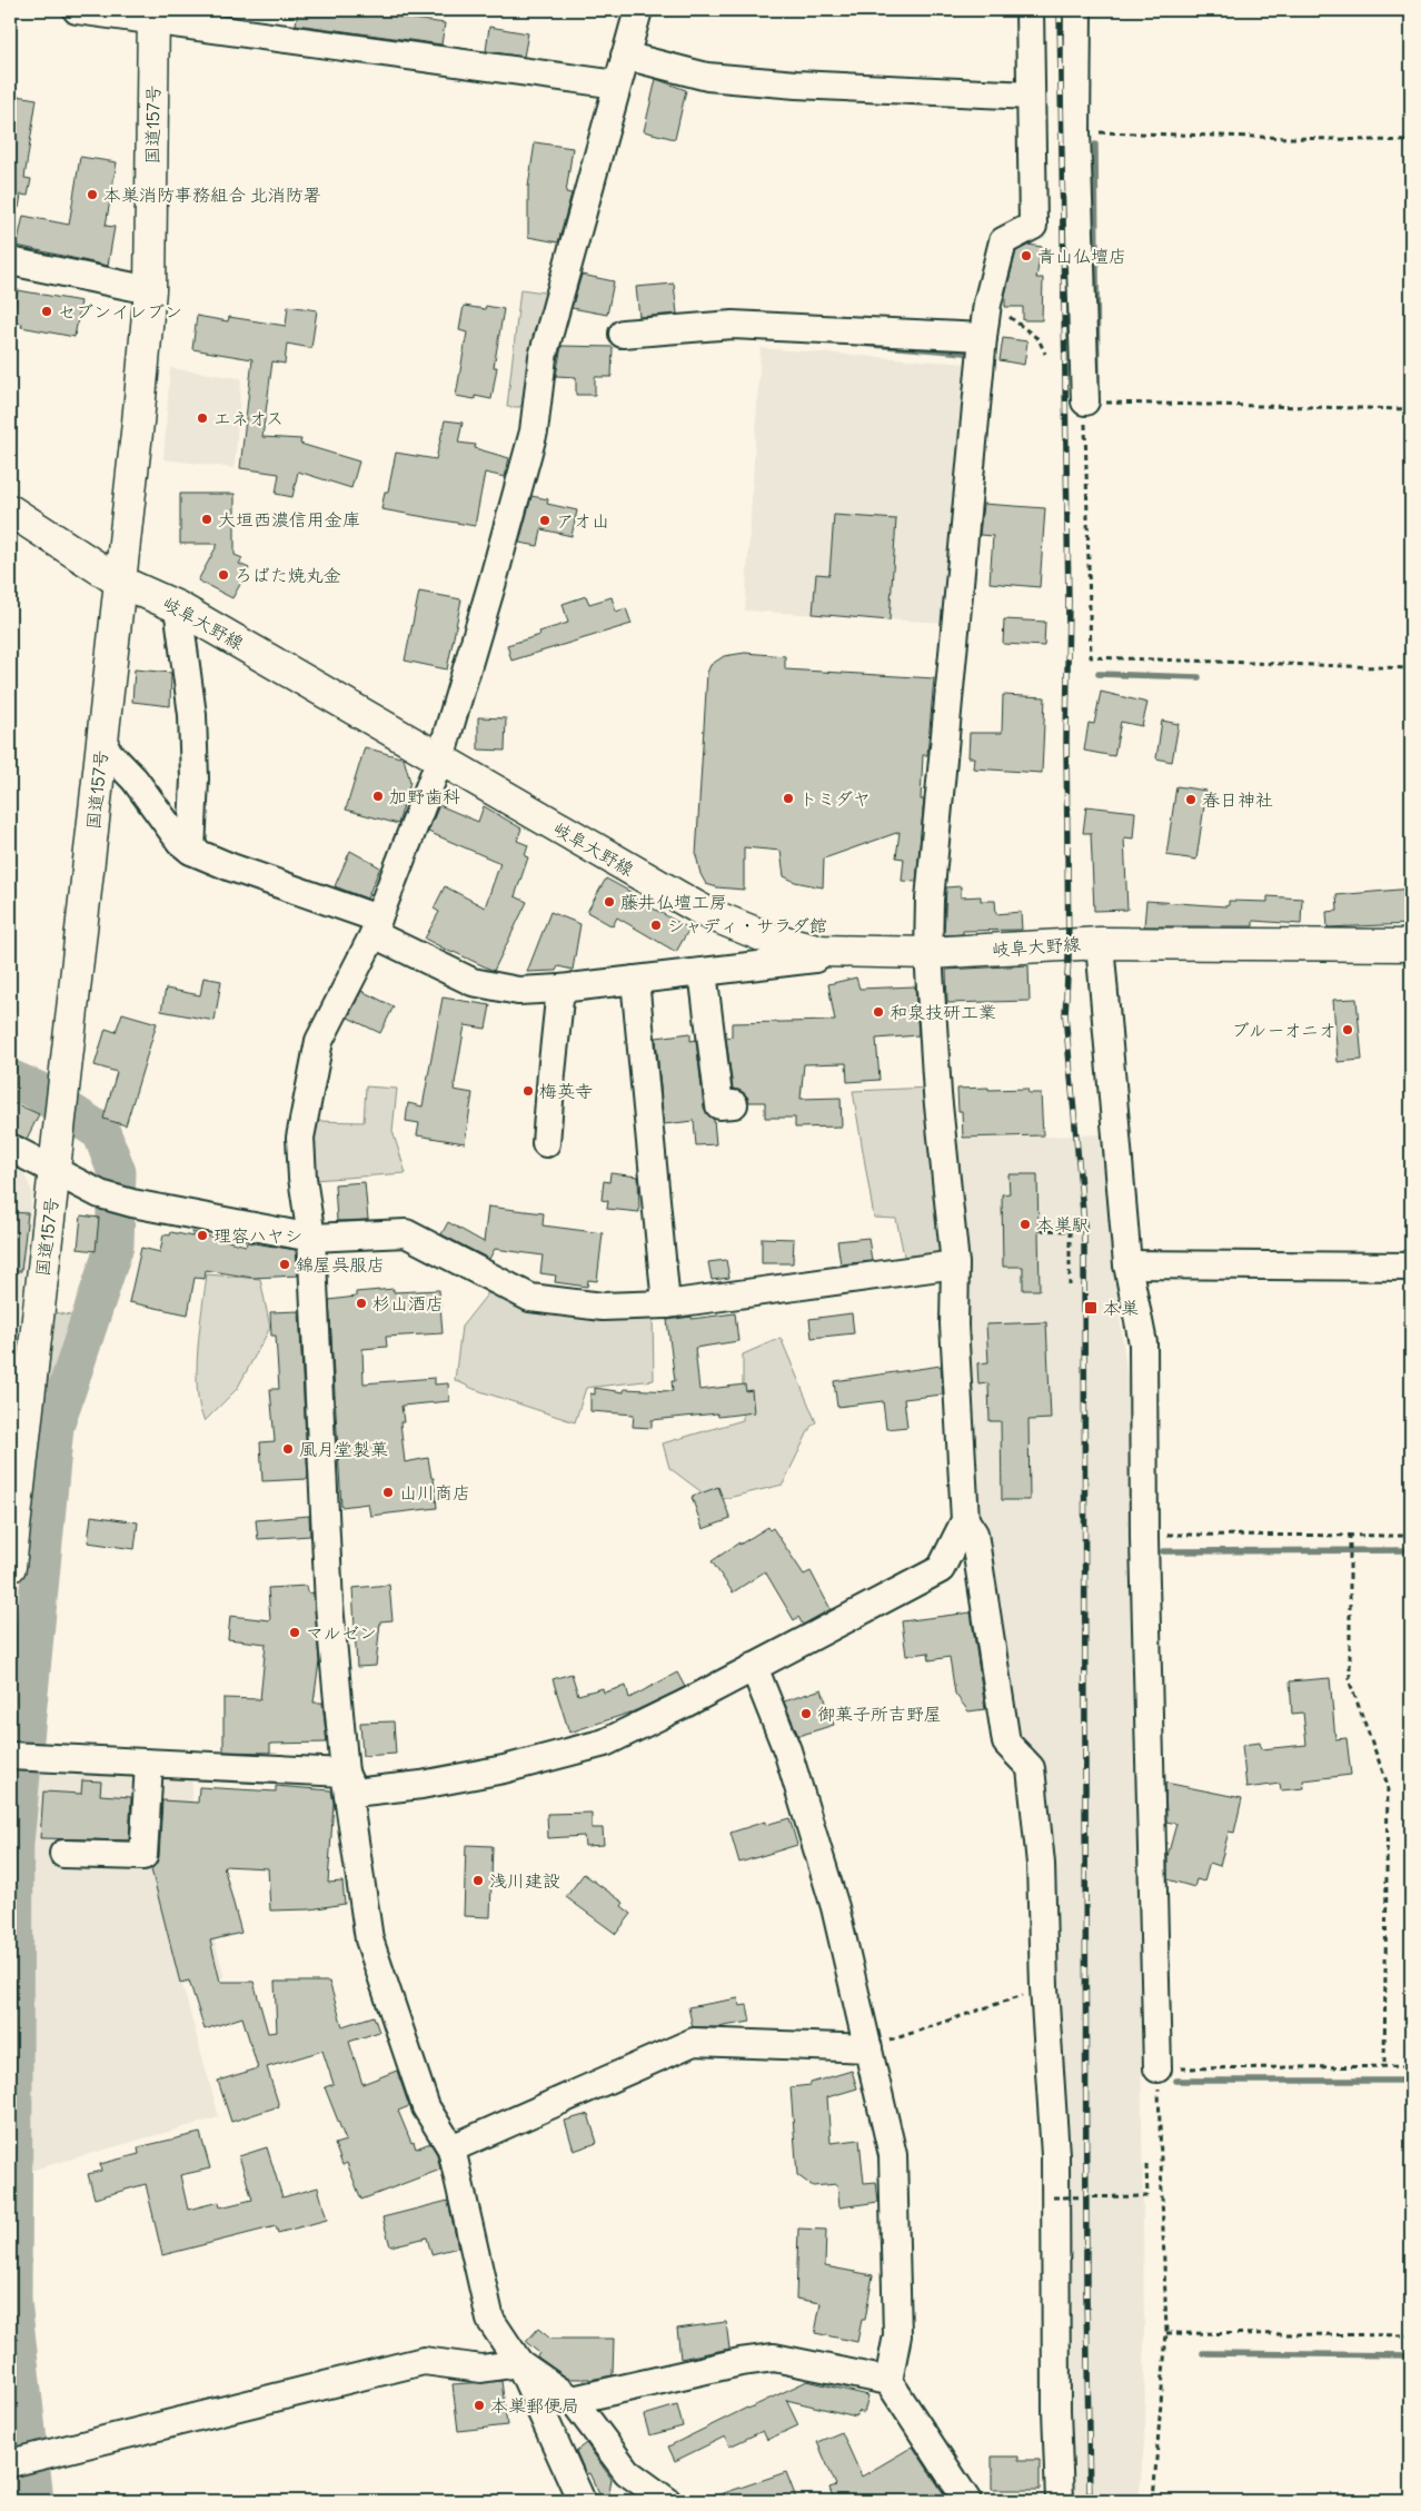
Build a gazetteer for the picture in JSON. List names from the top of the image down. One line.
{"streets":{"main road":["国道157号","岐阜大野線"]},"crossings":[["国道157号","岐阜大野線"]],"places":{"other":["本巣消防事務組合 北消防署","青山仏壇店","セブンイレブン","エネオス","大垣西濃信用金庫","アオ山","ろばた焼丸金","加野歯科","トミダヤ","春日神社","藤井仏壇工房","シャディ・サラダ館","和泉技研工業","ブルーオニオ","梅英寺","本巣駅","理容ハヤシ","錦屋呉服店","杉山酒店","風月堂製菓","山川商店","マルゼン","御菓子所吉野屋","浅川建設","本巣郵便局"],"transit":["本巣"]}}
